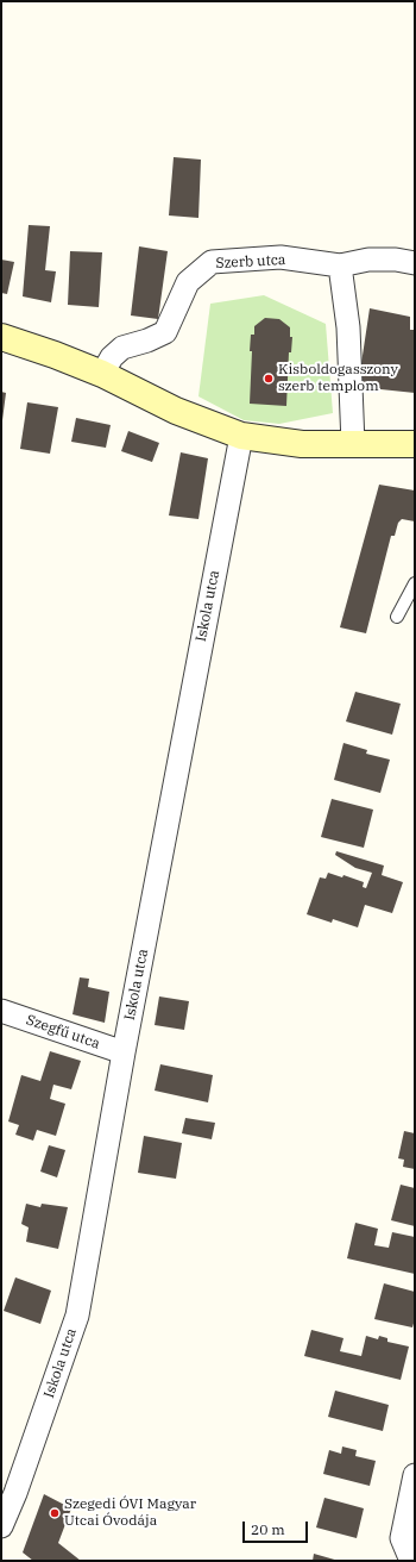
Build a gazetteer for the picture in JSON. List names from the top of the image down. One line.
{"streets":{"street":["Szerb utca","Iskola utca","Szegfű utca"]},"crossings":[["Iskola utca","Szegfű utca"]],"places":["Kisboldogasszony szerb templom","Szegedi ÓVI Magyar Utcai Óvodája"],"scale_bar":"20 m"}
